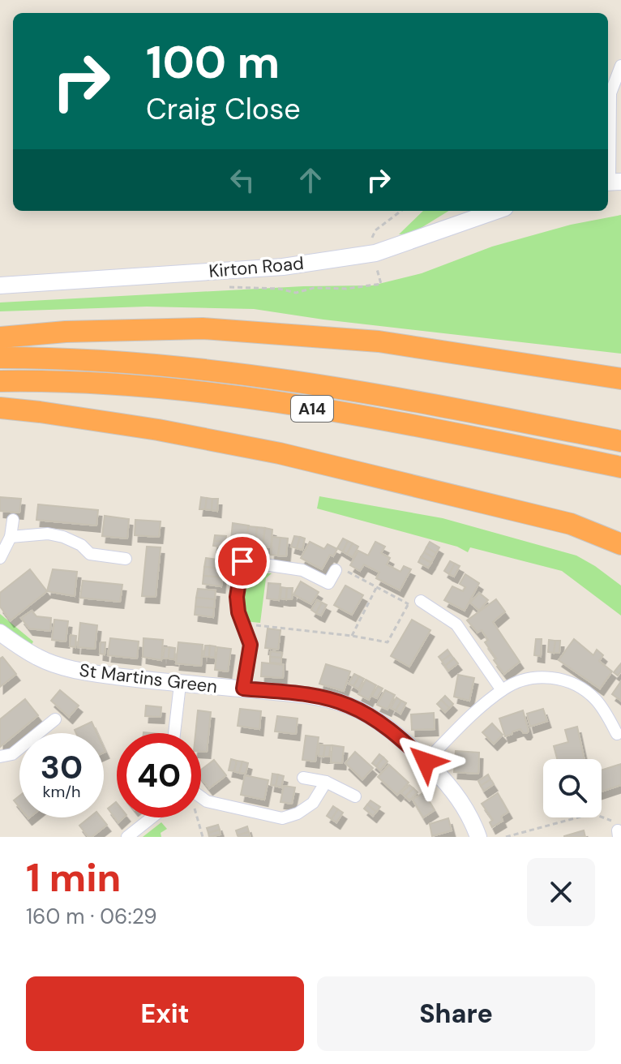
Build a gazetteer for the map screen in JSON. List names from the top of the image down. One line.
{"streets":{"highway":["A14"],"street":["Kirton Road","St Martins Green"]},"page":{"turn":["100 m","Craig Close"],"speed":"30 km/h","limit":"40","heading":["1 min","160 m · 06:29"],"buttons":["Exit","Share"]}}
